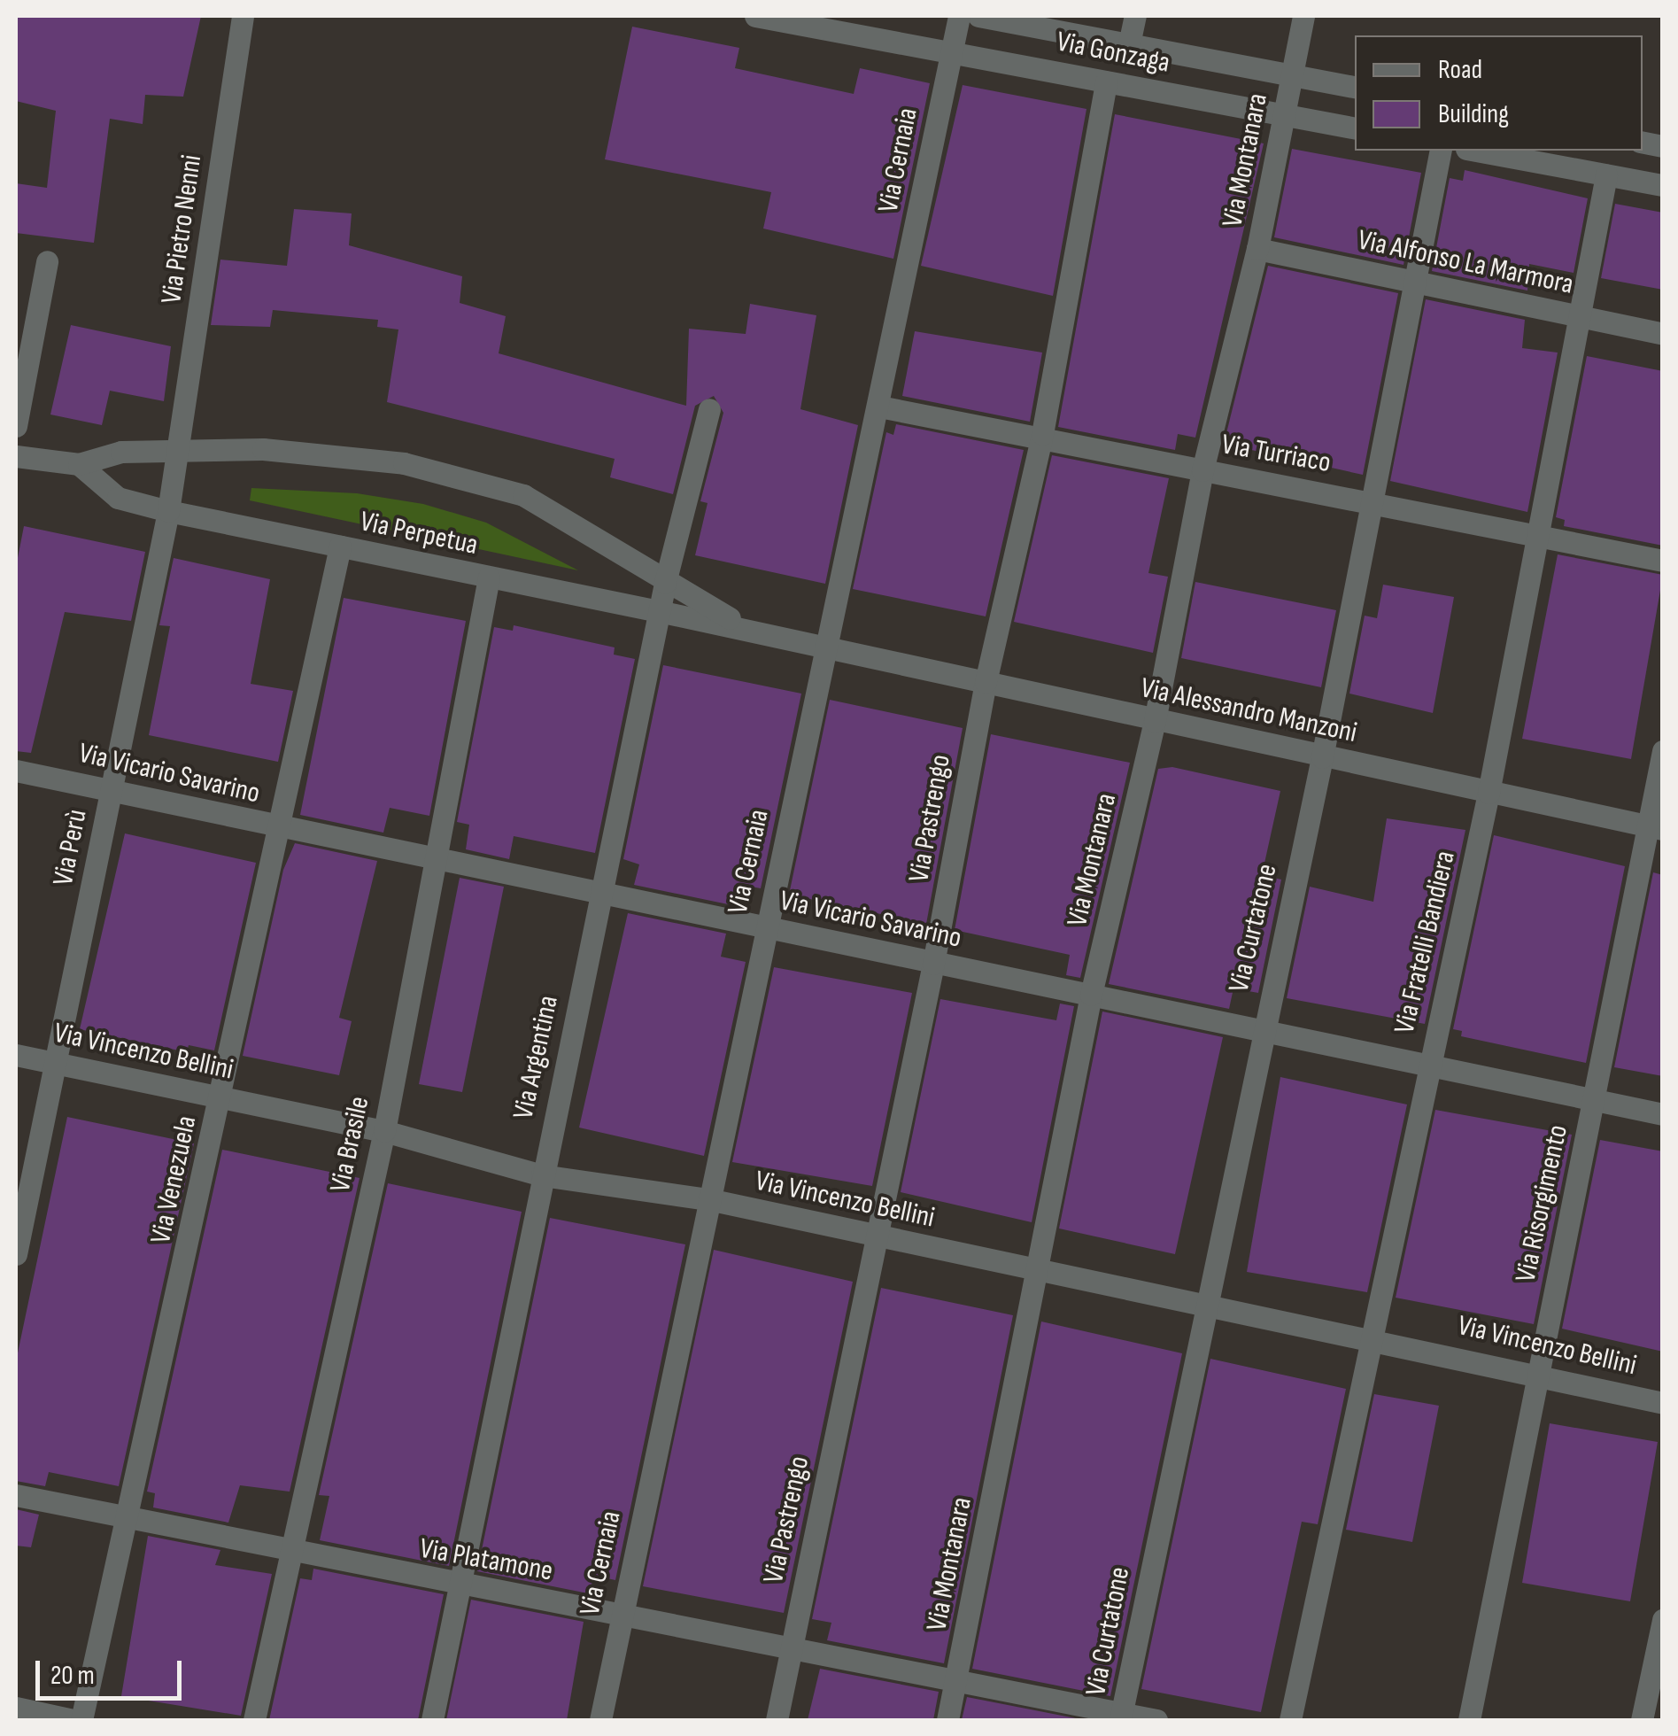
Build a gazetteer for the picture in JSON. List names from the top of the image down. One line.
{"streets":{"street":["Via Gonzaga","Via Cernaia","Via Montanara","Via Pietro Nenni","Via Alfonso La Marmora","Via Turriaco","Via Perpetua","Via Alessandro Manzoni","Via Vicario Savarino","Via Pastrengo","Via Perù","Via Curtatone","Via Fratelli Bandiera","Via Vincenzo Bellini","Via Argentina","Via Brasile","Via Venezuela","Via Risorgimento","Via Platamone"]},"crossings":[["Via Gonzaga","Via Cernaia"],["Via Gonzaga","Via Montanara"],["Via Gonzaga","Via Pastrengo"],["Via Cernaia","Via Turriaco"],["Via Cernaia","Via Perpetua"],["Via Cernaia","Via Alessandro Manzoni"],["Via Cernaia","Via Vicario Savarino"],["Via Cernaia","Via Vincenzo Bellini"],["Via Cernaia","Via Platamone"],["Via Montanara","Via Alfonso La Marmora"],["Via Montanara","Via Turriaco"],["Via Montanara","Via Alessandro Manzoni"],["Via Montanara","Via Vicario Savarino"],["Via Montanara","Via Vincenzo Bellini"],["Via Montanara","Via Platamone"],["Via Pietro Nenni","Via Perù"],["Via Alfonso La Marmora","Via Curtatone"],["Via Alfonso La Marmora","Via Fratelli Bandiera"],["Via Turriaco","Via Pastrengo"],["Via Turriaco","Via Curtatone"],["Via Turriaco","Via Fratelli Bandiera"],["Via Perpetua","Via Alessandro Manzoni"],["Via Perpetua","Via Perù"],["Via Perpetua","Via Argentina"],["Via Perpetua","Via Brasile"],["Via Perpetua","Via Venezuela"],["Via Alessandro Manzoni","Via Pastrengo"],["Via Alessandro Manzoni","Via Curtatone"],["Via Alessandro Manzoni","Via Fratelli Bandiera"],["Via Alessandro Manzoni","Via Risorgimento"],["Via Vicario Savarino","Via Pastrengo"],["Via Vicario Savarino","Via Perù"],["Via Vicario Savarino","Via Curtatone"],["Via Vicario Savarino","Via Fratelli Bandiera"],["Via Vicario Savarino","Via Argentina"],["Via Vicario Savarino","Via Brasile"],["Via Vicario Savarino","Via Venezuela"],["Via Vicario Savarino","Via Risorgimento"],["Via Pastrengo","Via Vincenzo Bellini"],["Via Pastrengo","Via Platamone"],["Via Perù","Via Vincenzo Bellini"],["Via Curtatone","Via Vincenzo Bellini"],["Via Curtatone","Via Platamone"],["Via Fratelli Bandiera","Via Vincenzo Bellini"],["Via Vincenzo Bellini","Via Argentina"],["Via Vincenzo Bellini","Via Brasile"],["Via Vincenzo Bellini","Via Venezuela"],["Via Vincenzo Bellini","Via Risorgimento"],["Via Argentina","Via Platamone"],["Via Brasile","Via Platamone"],["Via Venezuela","Via Platamone"]],"legend":["Road","Building"],"scale_bar":"20 m"}
